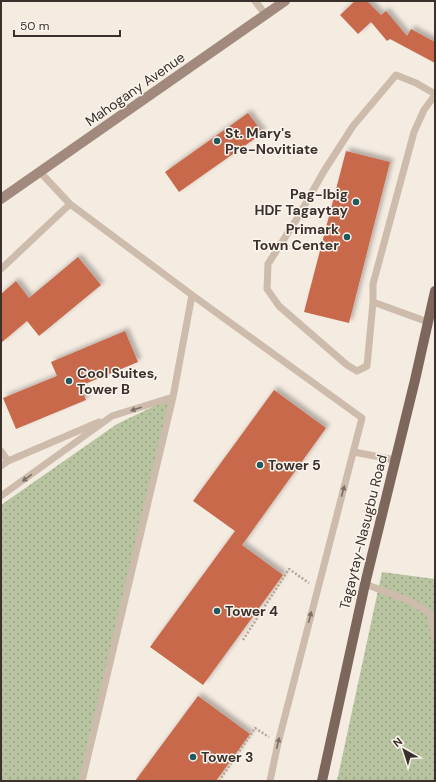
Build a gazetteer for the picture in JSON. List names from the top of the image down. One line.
{"streets":{"main road":["Mahogany Avenue","Tagaytay-Nasugbu Road"]},"places":["St. Mary's Pre-Novitiate","Pag-Ibig HDF Tagaytay","Primark Town Center","Cool Suites, Tower B","Tower 5","Tower 4","Tower 3"],"scale_bar":"50 m","north":"top left"}
